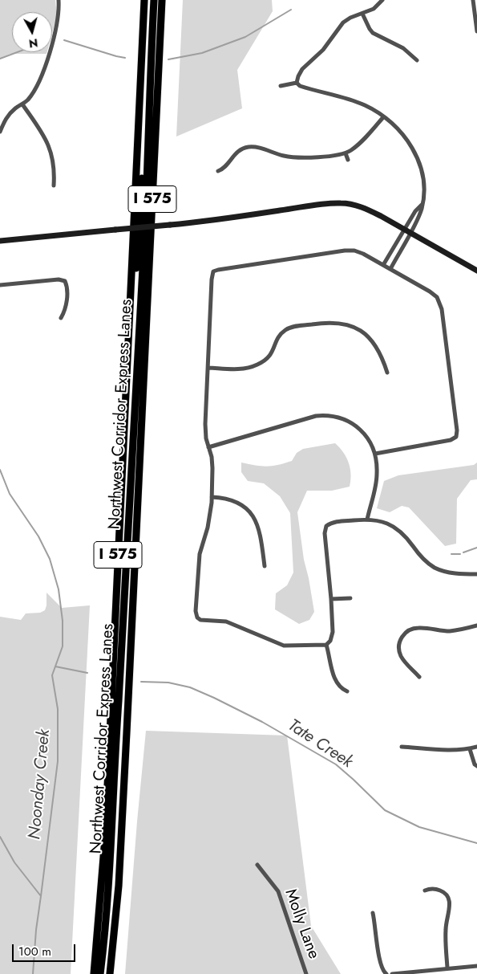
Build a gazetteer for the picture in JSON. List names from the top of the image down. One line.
{"streets":{"highway":["I 575","Northwest Corridor Express Lanes"],"street":["Molly Lane"]},"water":["Tate Creek","Noonday Creek"],"scale_bar":"100 m","north":"bottom"}
